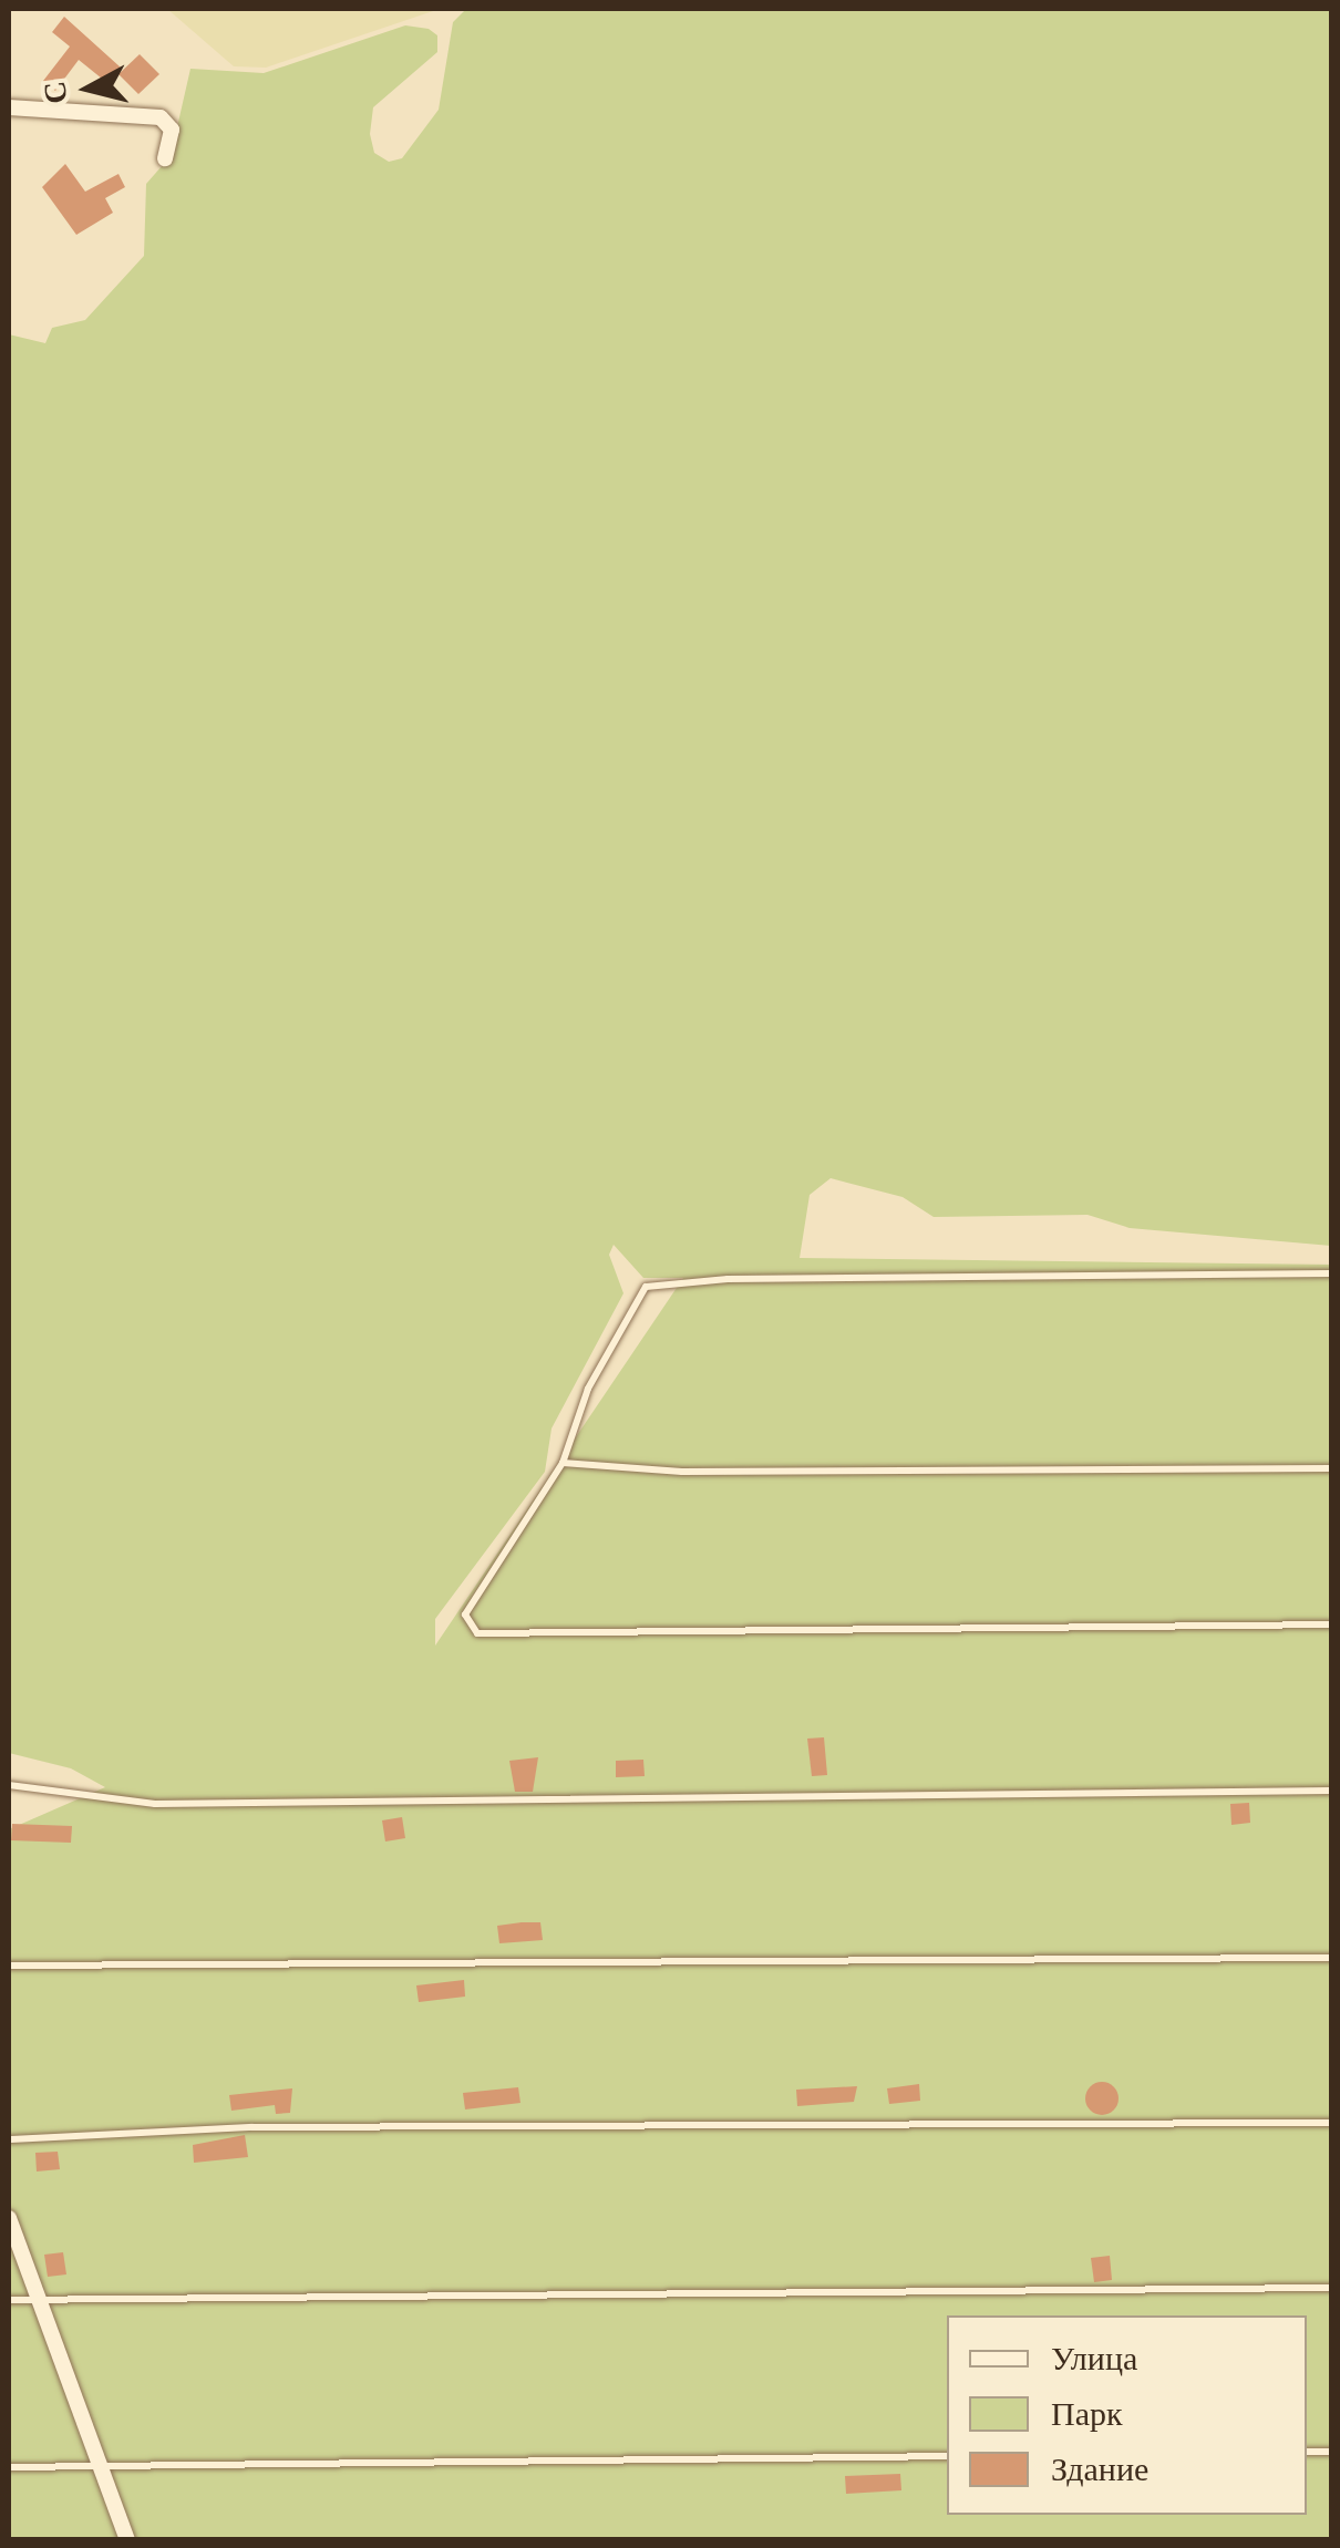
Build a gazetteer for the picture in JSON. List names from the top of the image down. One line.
{"legend":["Улица","Парк","Здание"],"north":"left"}
